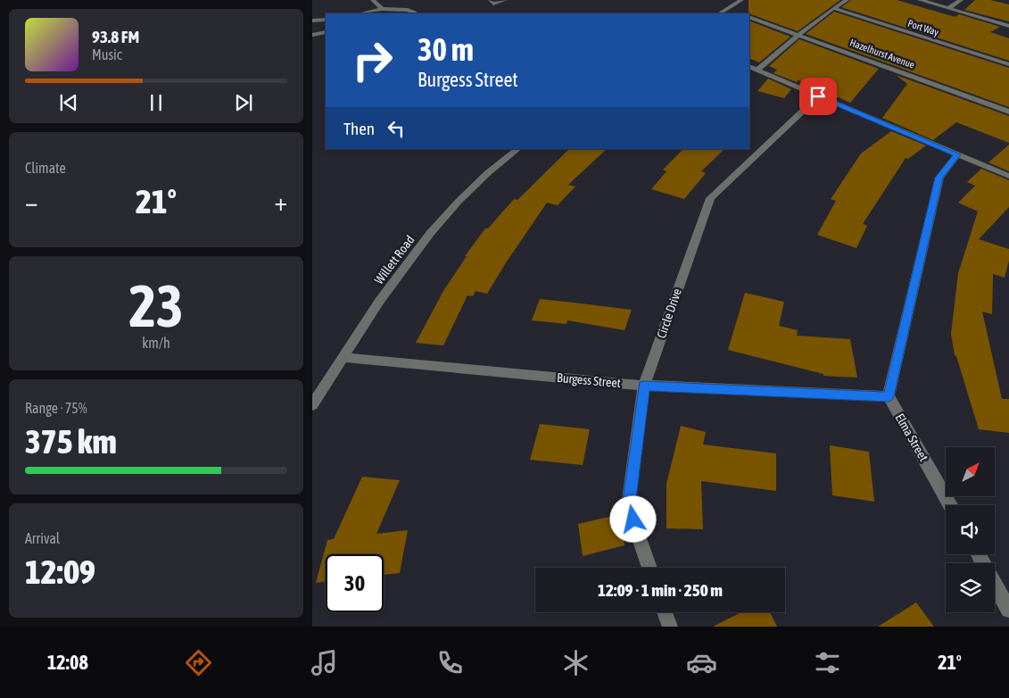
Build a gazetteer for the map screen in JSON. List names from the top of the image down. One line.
{"streets":{"street":["Port Way","Hazelhurst Avenue","Willett Road","Circle Drive","Burgess Street","Elma Street"]},"crossings":[["Willett Road","Burgess Street"],["Circle Drive","Burgess Street"],["Burgess Street","Elma Street"]],"north":"top right","page":{"turn":["30 m","Burgess Street"],"song":["93.8 FM","Music"],"then":"Then","tile":["Climate",["23","km/h"],["Range · 75%","375 km"],["Arrival","12:09"]],"heat":["−","21°","+"],"limit":"30","trip":"12:09 · 1 min · 250 m","tabs":["12:08","21°"]}}
